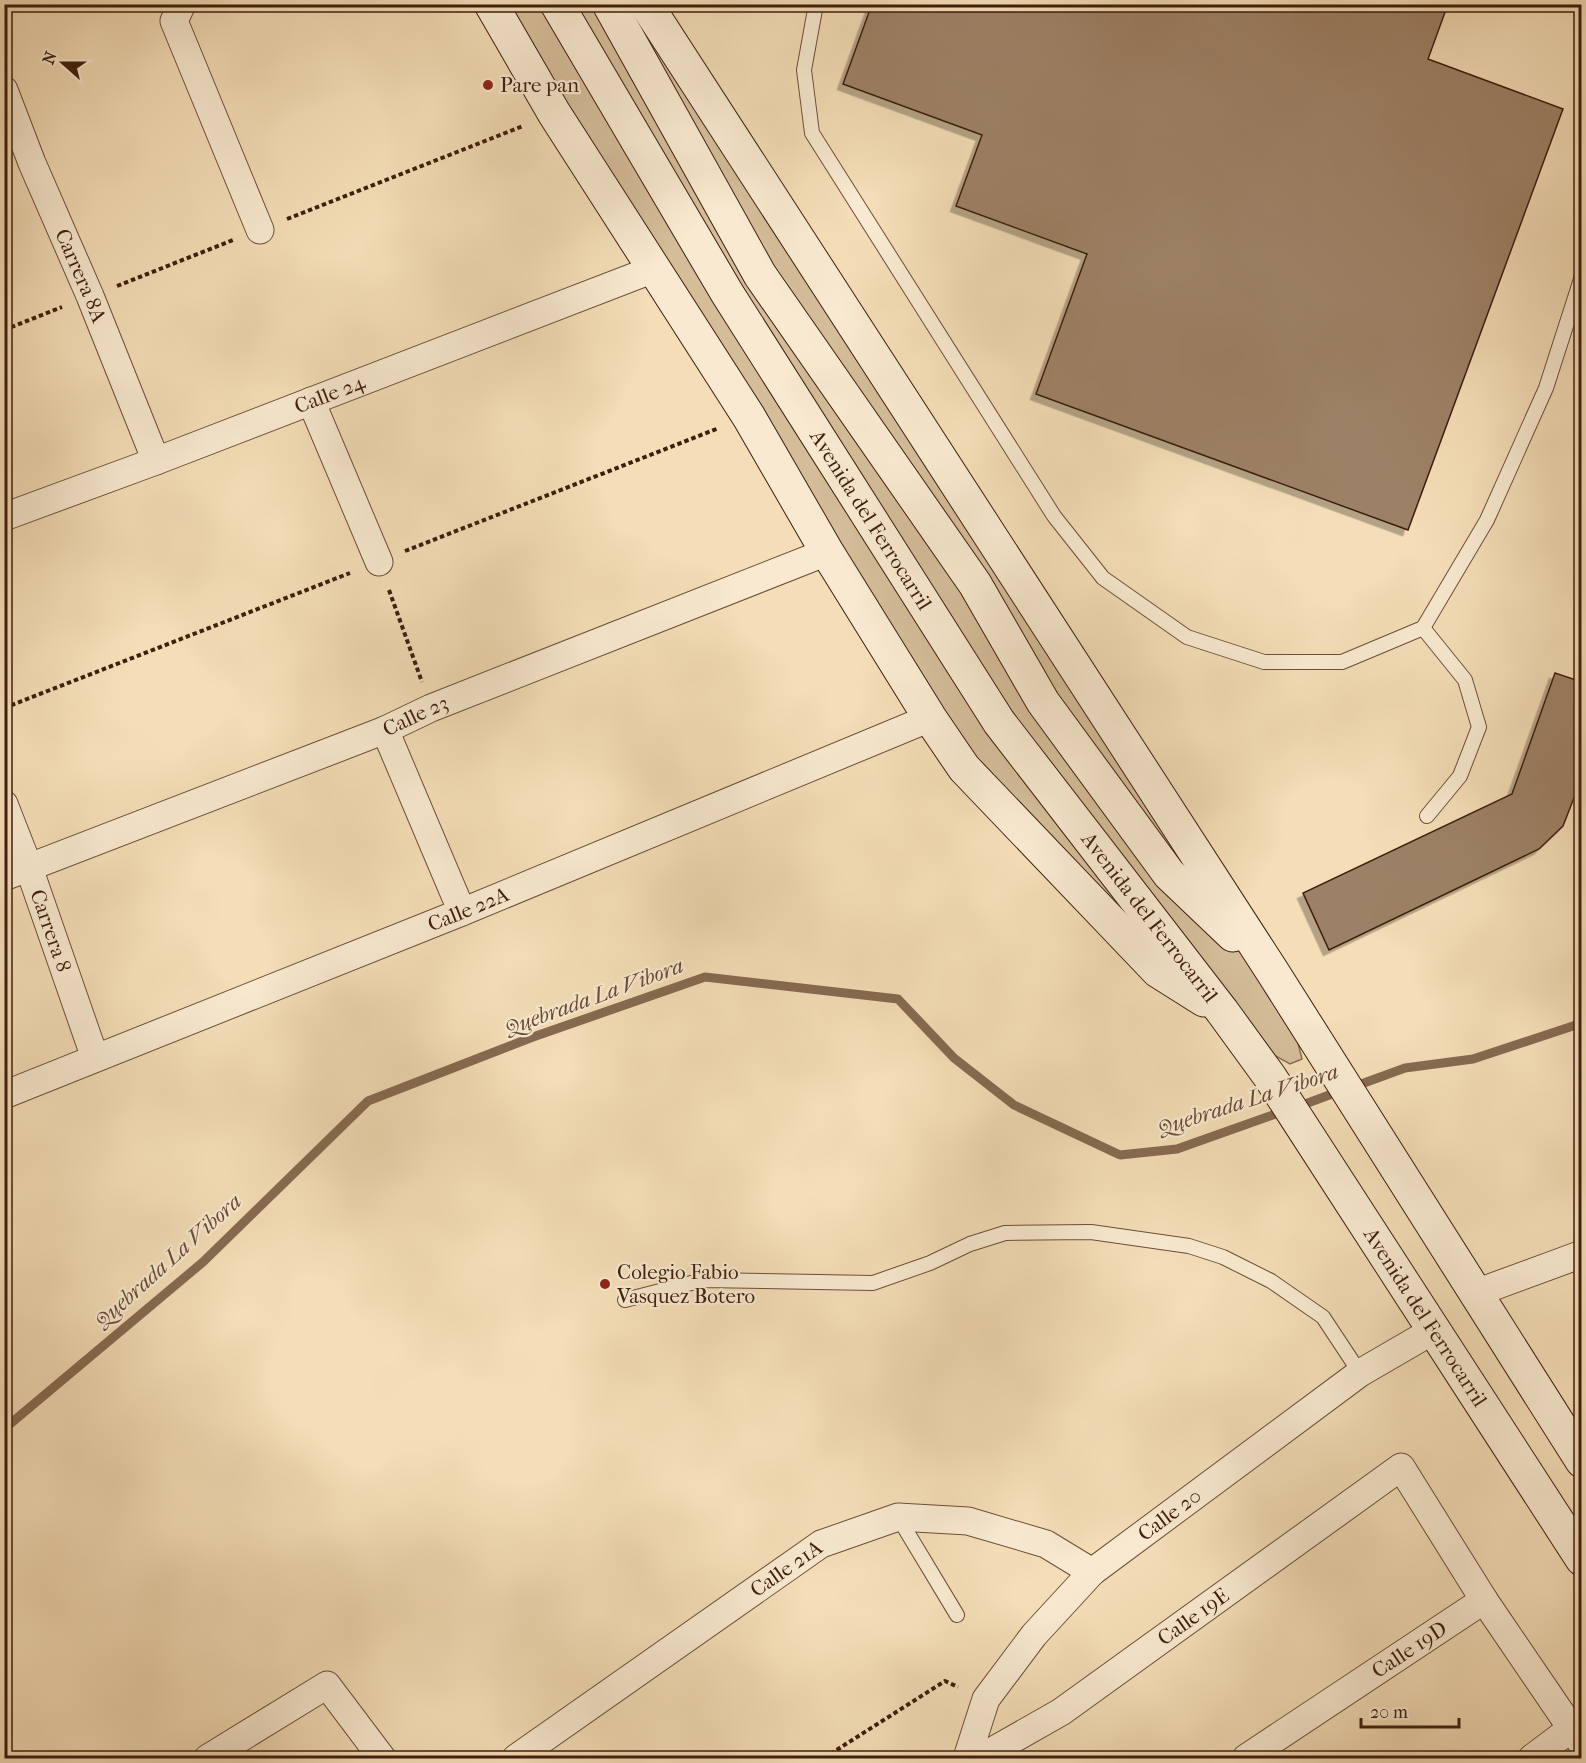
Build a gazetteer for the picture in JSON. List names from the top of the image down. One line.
{"streets":{"main road":["Avenida del Ferrocarril"],"street":["Carrera 8A","Calle 24","Calle 23","Calle 22A","Carrera 8","Calle 20","Calle 21A","Calle 19E","Calle 19D"]},"crossings":[["Carrera 8A","Calle 24"],["Avenida del Ferrocarril","Calle 20"],["Calle 23","Carrera 8"],["Calle 22A","Carrera 8"],["Calle 20","Calle 21A"],["Calle 19E","Calle 19D"]],"water":["Quebrada La Vibora"],"places":["Pare pan","Colegio Fabio Vasquez Botero"],"scale_bar":"20 m","north":"left"}
